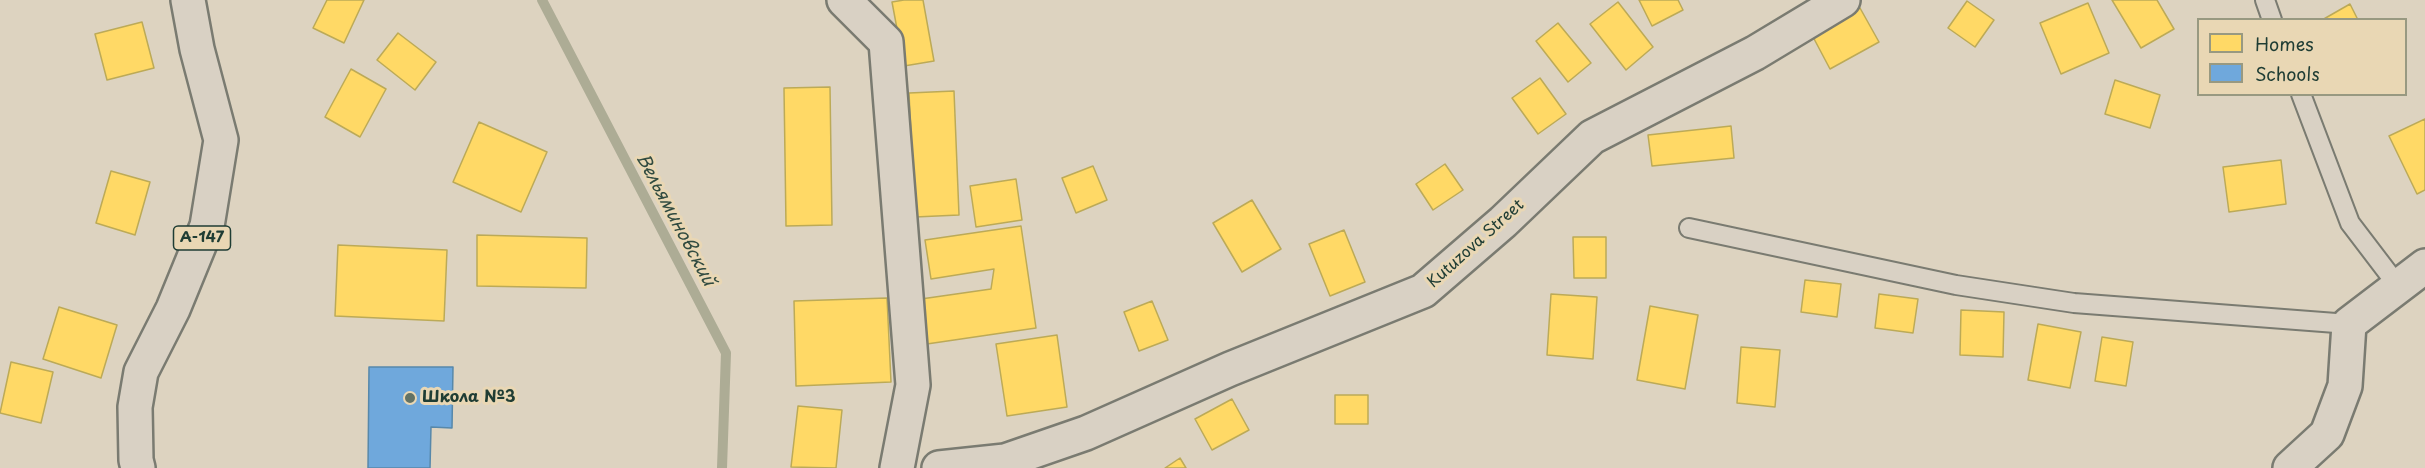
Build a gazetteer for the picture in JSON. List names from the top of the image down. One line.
{"streets":{"main road":["А-147","Kutuzova Street"]},"water":["Вельяминовский"],"places":["Школа №3"],"legend":["Homes","Schools"]}
